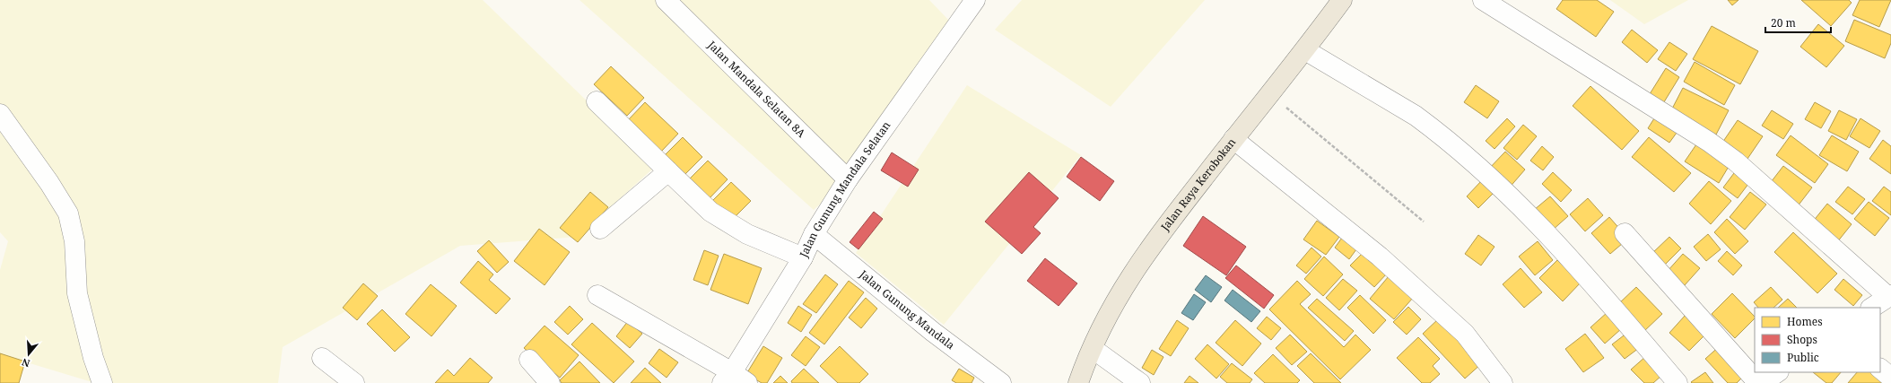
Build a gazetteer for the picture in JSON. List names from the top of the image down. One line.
{"streets":{"main road":["Jalan Raya Kerobokan"],"street":["Jalan Mandala Selatan 8A","Jalan Gunung Mandala Selatan","Jalan Gunung Mandala"]},"crossings":[["Jalan Mandala Selatan 8A","Jalan Gunung Mandala Selatan"],["Jalan Gunung Mandala Selatan","Jalan Gunung Mandala"]],"legend":["Homes","Shops","Public"],"scale_bar":"20 m","north":"bottom"}
